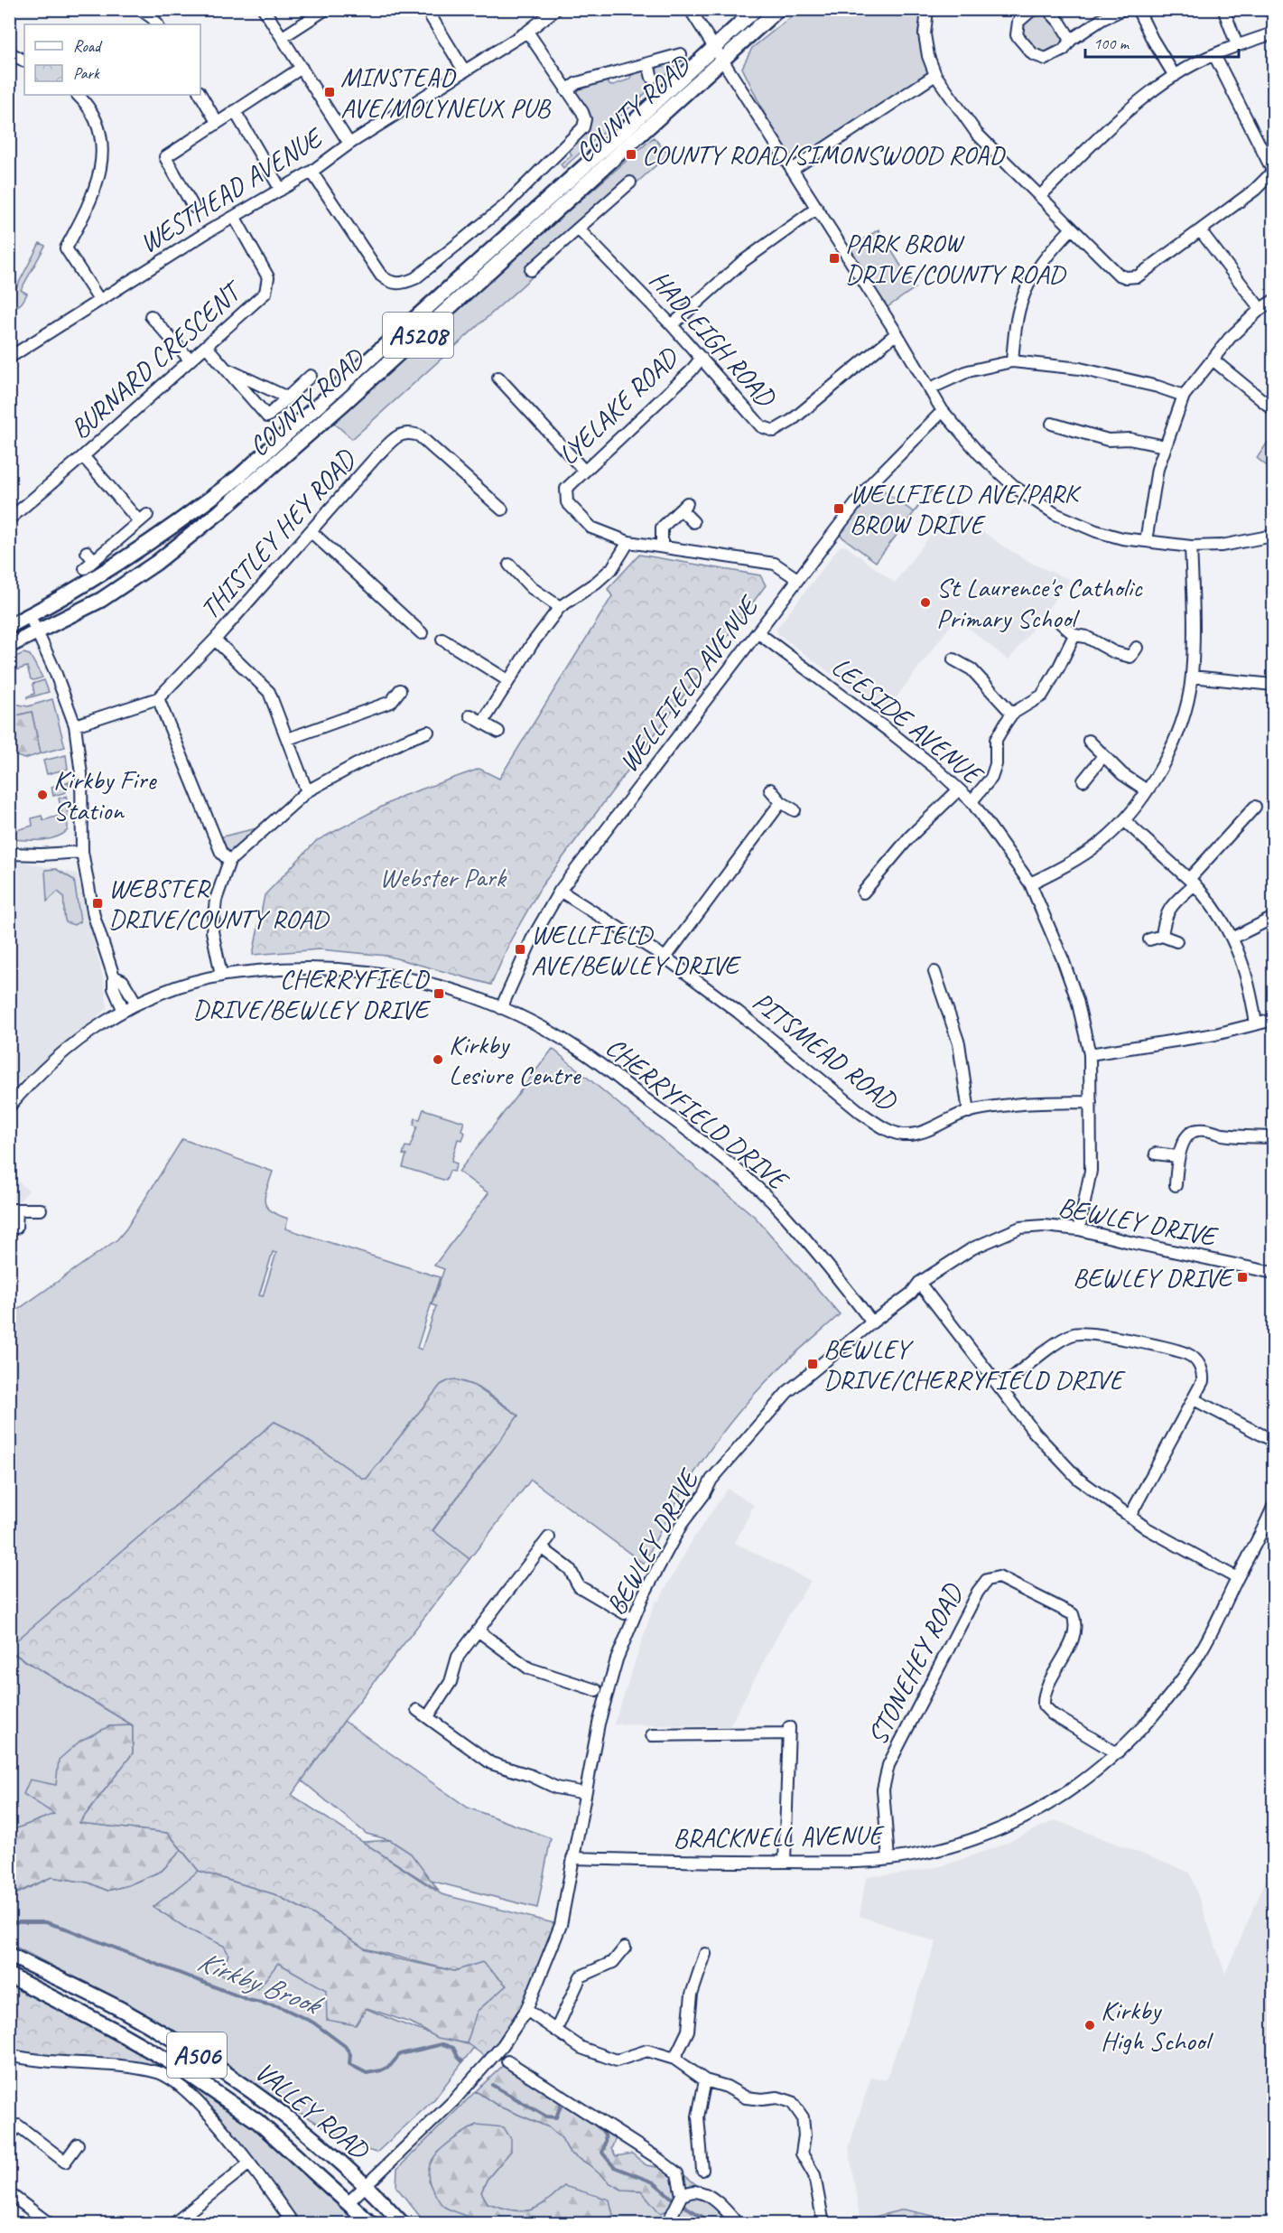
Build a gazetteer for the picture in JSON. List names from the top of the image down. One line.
{"streets":{"main road":["COUNTY ROAD","A5208","A506","VALLEY ROAD"],"street":["WESTHEAD AVENUE","HADLEIGH ROAD","BURNARD CRESCENT","LYELAKE ROAD","THISTLEY HEY ROAD","WELLFIELD AVENUE","LEESIDE AVENUE","PITSMEAD ROAD","CHERRYFIELD DRIVE","BEWLEY DRIVE","STONEHEY ROAD","BRACKNELL AVENUE"]},"crossings":[["WESTHEAD AVENUE","BURNARD CRESCENT"],["HADLEIGH ROAD","LYELAKE ROAD"],["WELLFIELD AVENUE","LEESIDE AVENUE"],["WELLFIELD AVENUE","PITSMEAD ROAD"],["WELLFIELD AVENUE","CHERRYFIELD DRIVE"],["LEESIDE AVENUE","PITSMEAD ROAD"],["LEESIDE AVENUE","BEWLEY DRIVE"],["CHERRYFIELD DRIVE","BEWLEY DRIVE"],["BEWLEY DRIVE","BRACKNELL AVENUE"],["BEWLEY DRIVE","VALLEY ROAD"],["STONEHEY ROAD","BRACKNELL AVENUE"]],"water":["Kirkby Brook"],"parks":["Webster Park"],"places":{"transit":["MINSTEAD AVE/MOLYNEUX PUB","COUNTY ROAD/SIMONSWOOD ROAD","PARK BROW DRIVE/COUNTY ROAD","WELLFIELD AVE/PARK BROW DRIVE","WEBSTER DRIVE/COUNTY ROAD","WELLFIELD AVE/BEWLEY DRIVE","CHERRYFIELD DRIVE/BEWLEY DRIVE","BEWLEY DRIVE","BEWLEY DRIVE/CHERRYFIELD DRIVE"],"other":["St Laurence's Catholic Primary School","Kirkby Fire Station","Kirkby Lesiure Centre","Kirkby High School"]},"legend":["Road","Park"],"scale_bar":"100 m"}
